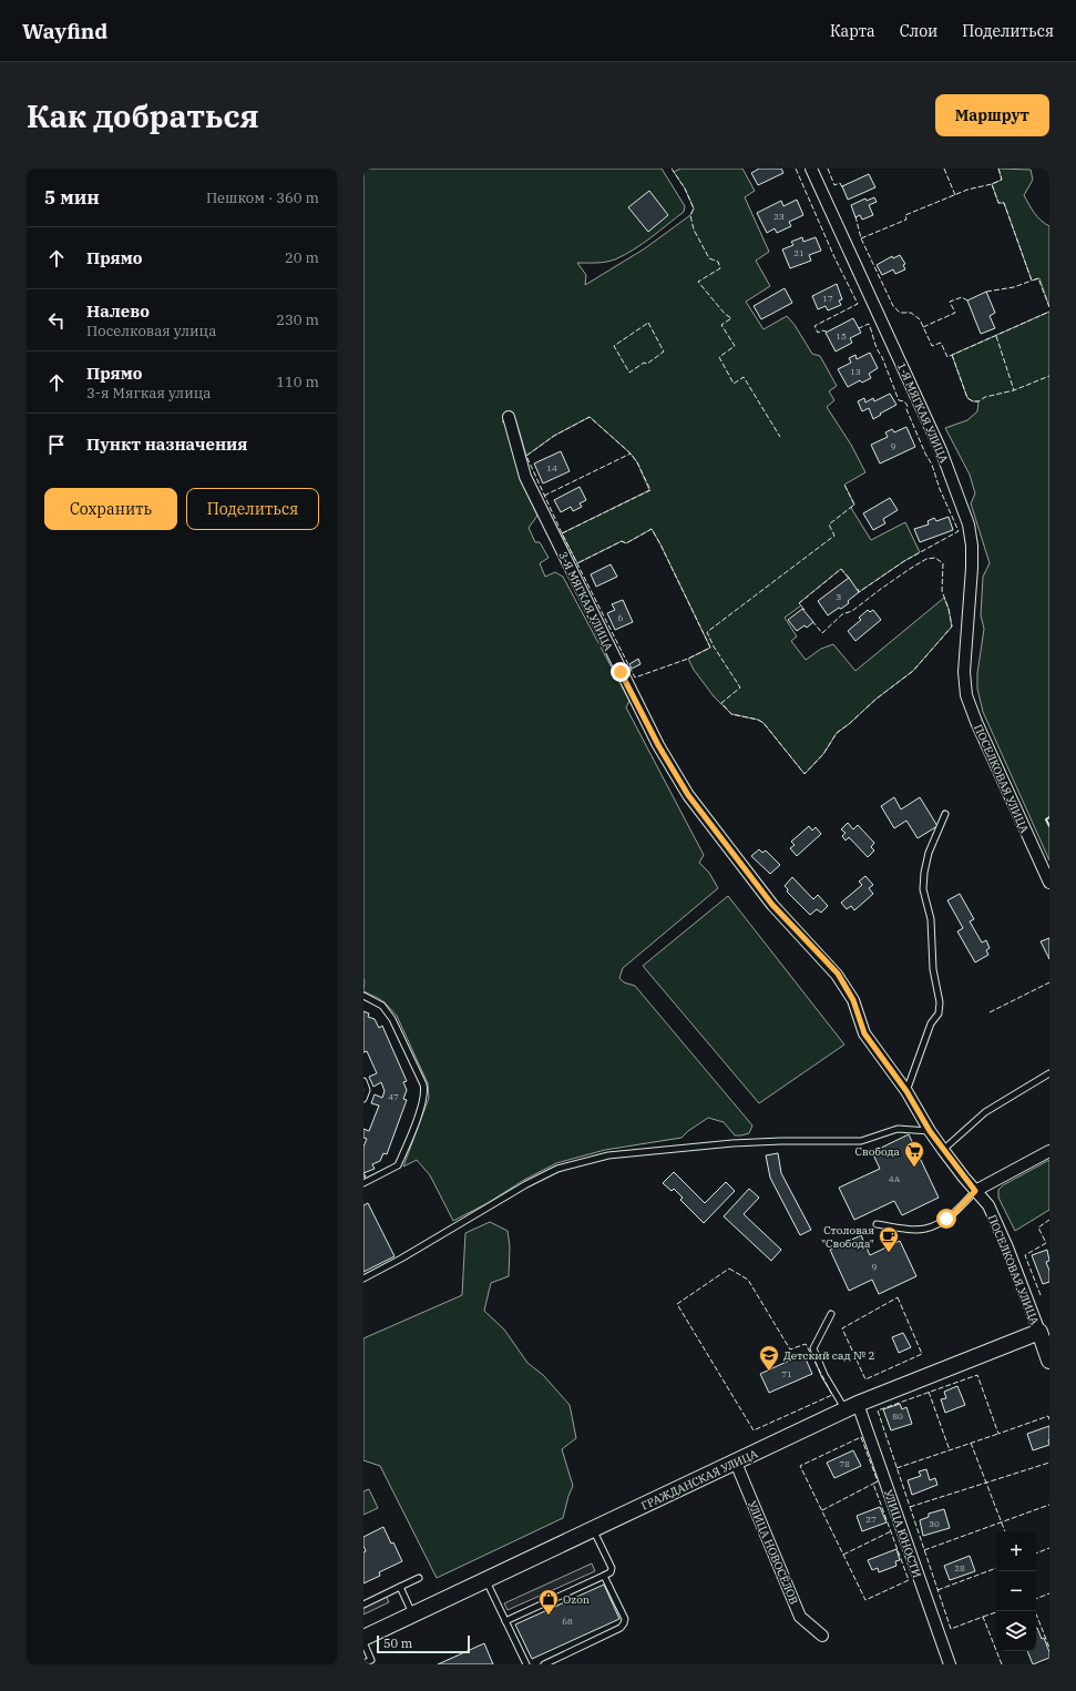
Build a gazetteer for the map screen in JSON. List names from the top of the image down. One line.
{"streets":{"street":["1-Я МЯГКАЯ УЛИЦА","3-Я МЯГКАЯ УЛИЦА","ПОСЕЛКОВАЯ УЛИЦА","ГРАЖДАНСКАЯ УЛИЦА","УЛИЦА ЮНОСТИ","УЛИЦА НОВОСЁЛОВ"]},"crossings":[["1-Я МЯГКАЯ УЛИЦА","ПОСЕЛКОВАЯ УЛИЦА"],["3-Я МЯГКАЯ УЛИЦА","ПОСЕЛКОВАЯ УЛИЦА"],["ПОСЕЛКОВАЯ УЛИЦА","ГРАЖДАНСКАЯ УЛИЦА"],["ГРАЖДАНСКАЯ УЛИЦА","УЛИЦА ЮНОСТИ"],["ГРАЖДАНСКАЯ УЛИЦА","УЛИЦА НОВОСЁЛОВ"]],"places":{"supermarket":["Свобода"],"cafe":["Столовая \"Свобода\""],"school or university":["Детский сад № 2"],"shop":["Ozon"]},"house_numbers":["23","21","17","15","13","9","14","3","6","47","4А","9","71","80","78","27","30","28","68"],"scale_bar":"50 m","page":{"header":"Wayfind","nav":["Карта","Слои","Поделиться"],"buttons":["Маршрут",["Сохранить","Поделиться"]],"title":"Как добраться","heading":["5 мин","Пешком · 360 m"],"list":[["Прямо","20 m"],["Налево","Поселковая улица","230 m"],["Прямо","3-я Мягкая улица","110 m"],"Пункт назначения"],"map_buttons":["+","−"],"scale":"50 m"}}
